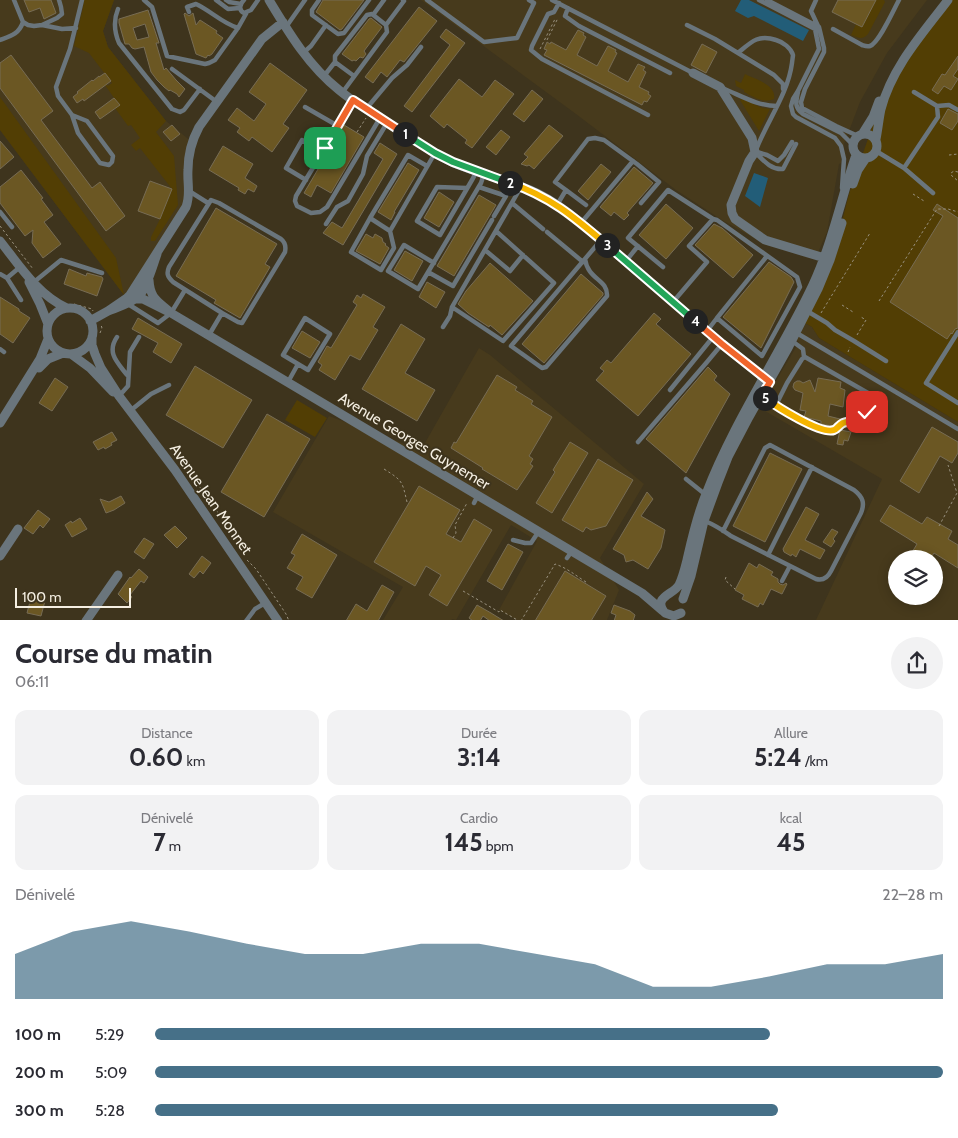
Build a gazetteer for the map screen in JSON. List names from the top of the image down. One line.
{"streets":{"street":["Avenue Georges Guynemer","Avenue Jean Monnet"]},"scale_bar":"100 m","page":{"pins":["1","2","3","4","5"],"scale":"100 m","heading":["Course du matin","06:11"],"stats":[["Distance","0.60 km"],["Durée","3:14"],["Allure","5:24 /km"],["Dénivelé","7 m"],["Cardio","145 bpm"],["kcal","45"]],"chart":["Dénivelé","22–28 m"],"list":[{"name":"100 m","note":"5:29"},{"name":"200 m","note":"5:09"},{"name":"300 m","note":"5:28"}]}}
